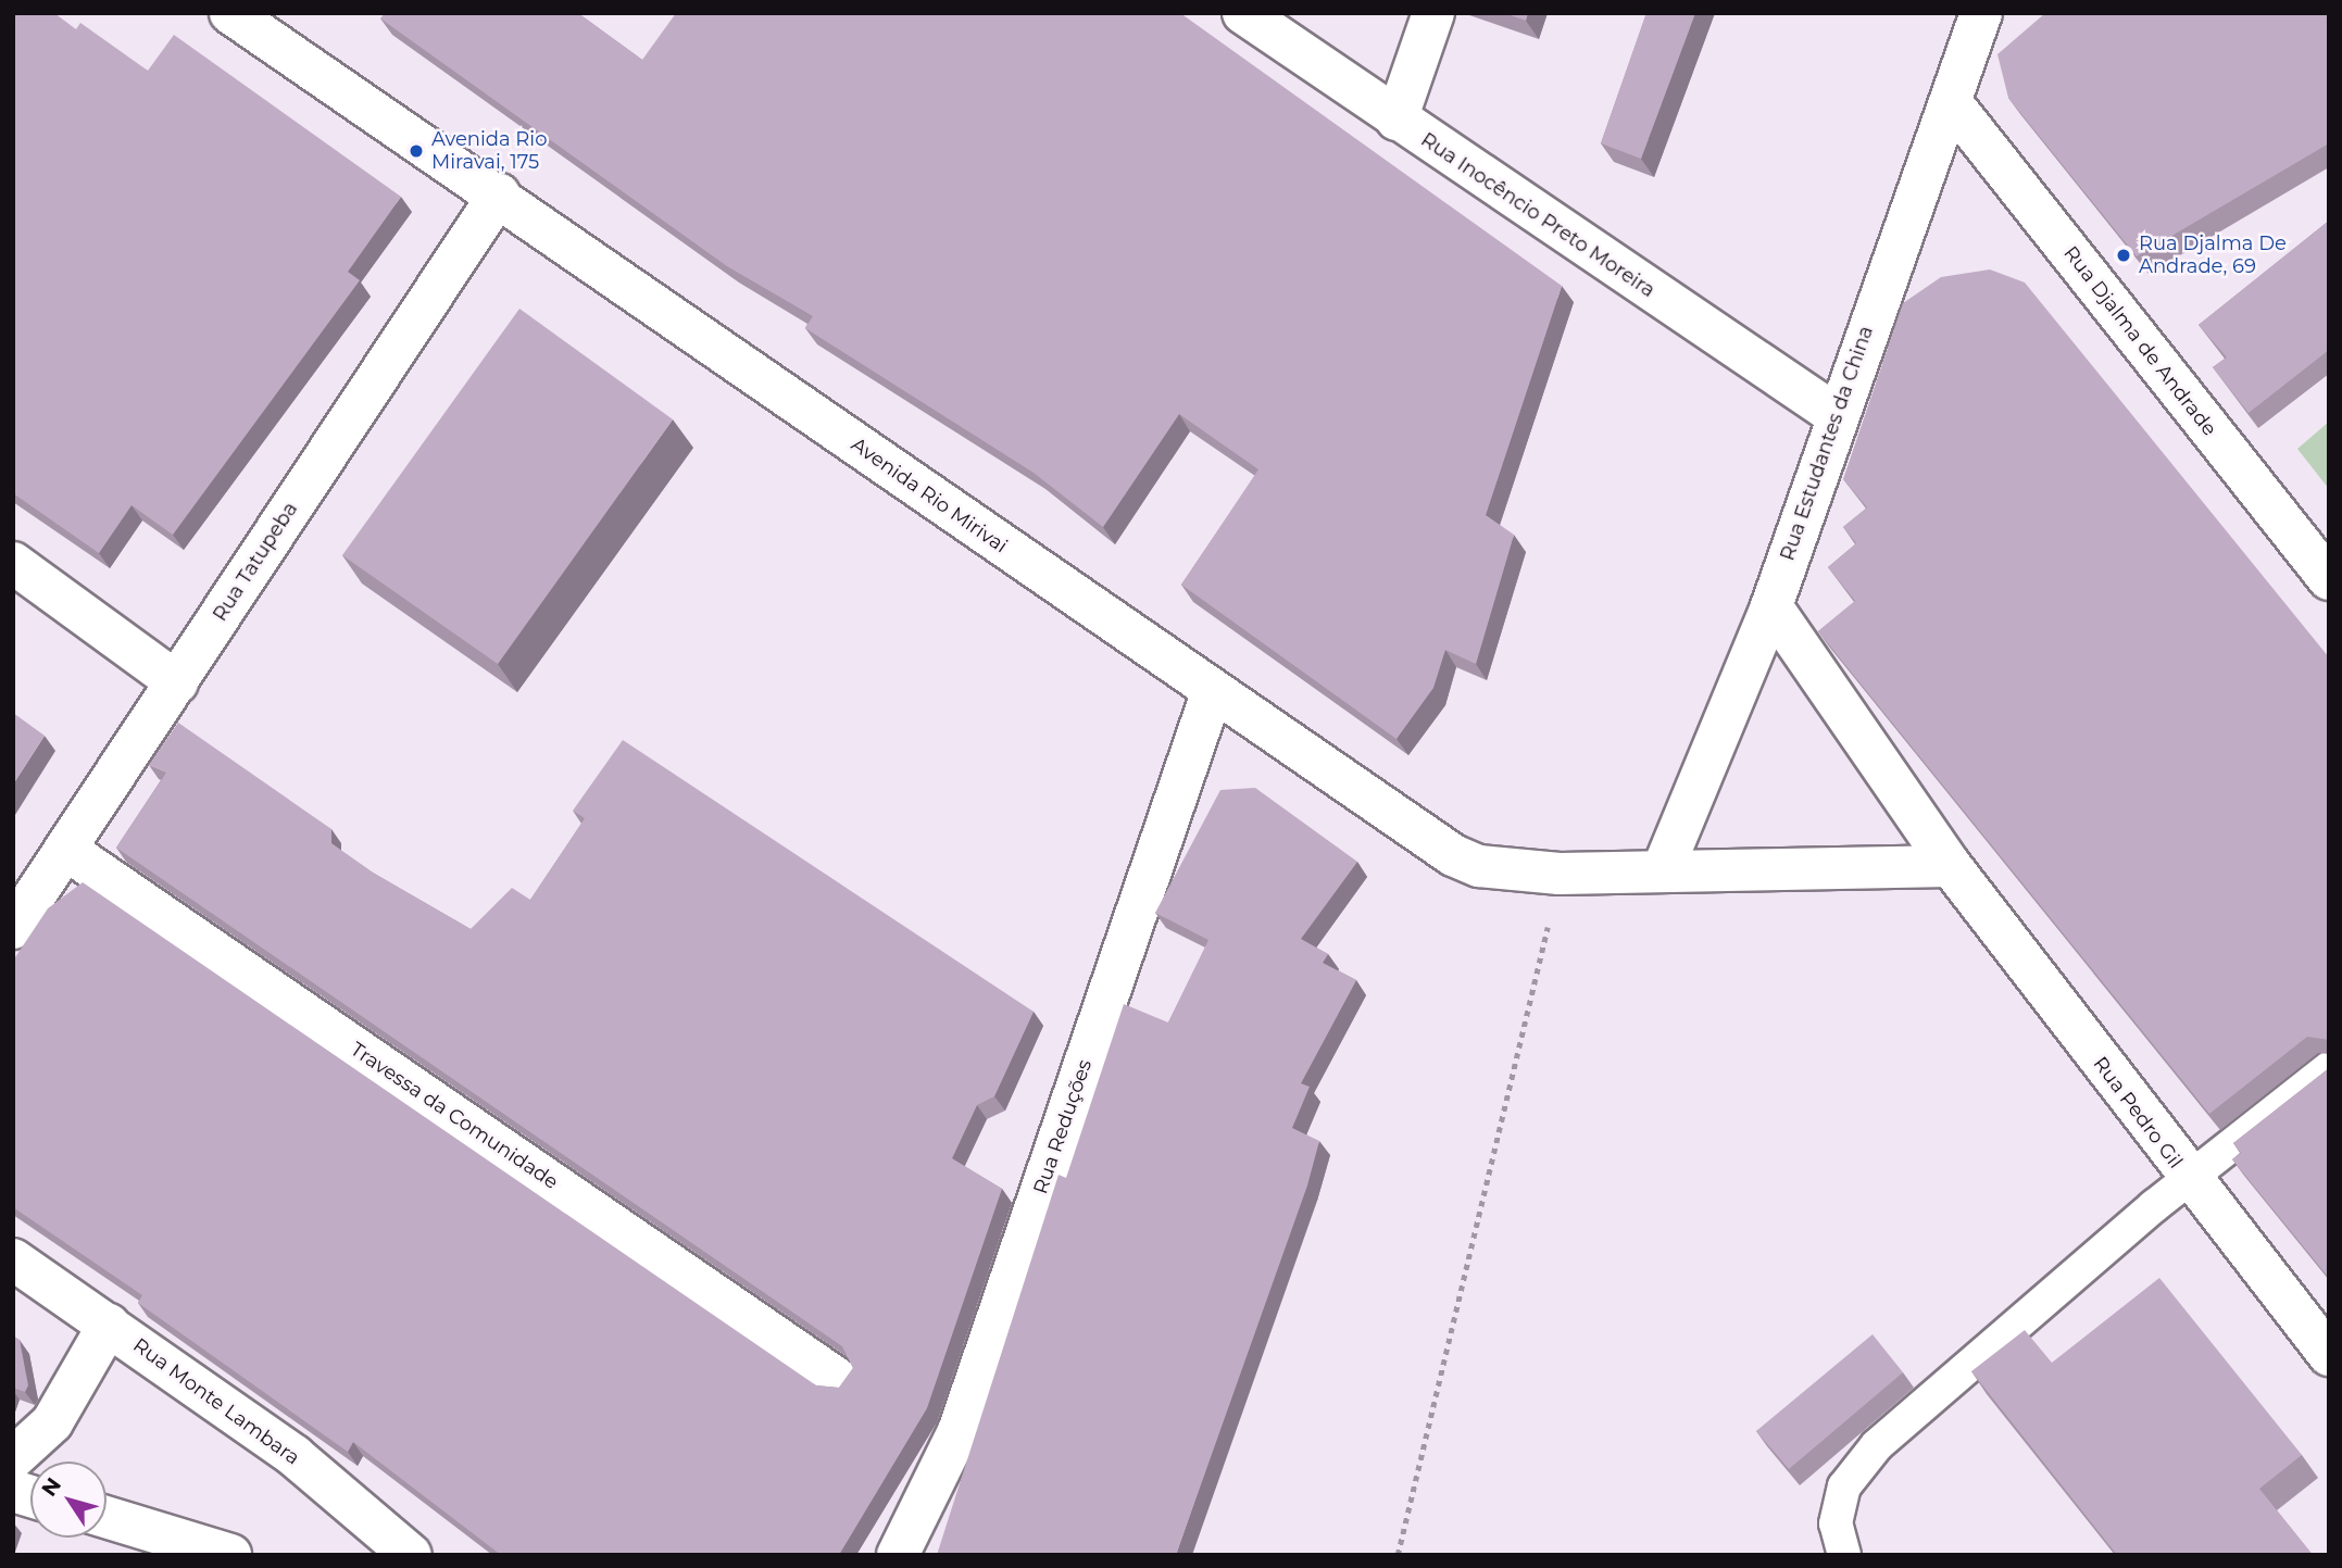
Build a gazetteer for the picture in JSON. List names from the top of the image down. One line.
{"streets":{"street":["Rua Inocêncio Preto Moreira","Rua Djalma de Andrade","Rua Estudantes da China","Avenida Rio Mirivai","Rua Tatupeba","Rua Pedro Gil","Travessa da Comunidade","Rua Reduções","Rua Monte Lambara"]},"crossings":[["Rua Inocêncio Preto Moreira","Rua Estudantes da China"],["Rua Djalma de Andrade","Rua Estudantes da China"],["Rua Estudantes da China","Avenida Rio Mirivai"],["Rua Estudantes da China","Rua Pedro Gil"],["Avenida Rio Mirivai","Rua Tatupeba"],["Avenida Rio Mirivai","Rua Reduções"],["Rua Tatupeba","Travessa da Comunidade"]],"places":["Avenida Rio Miravai, 175","Rua Djalma De Andrade, 69"],"north":"top left"}
